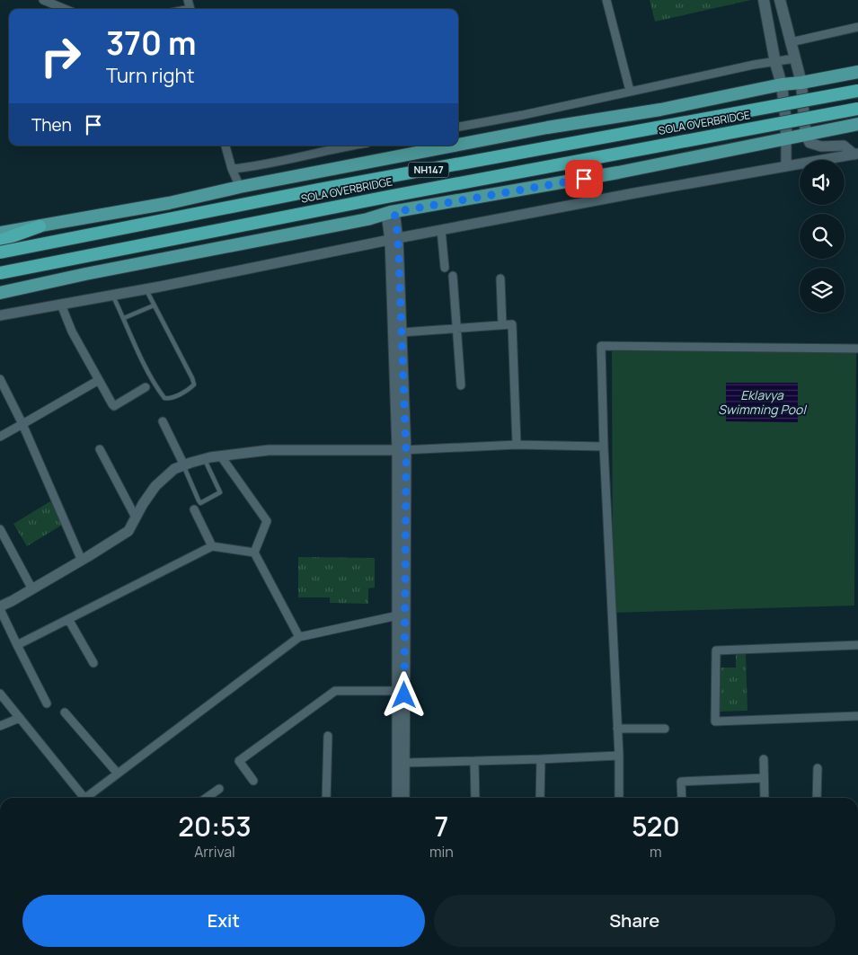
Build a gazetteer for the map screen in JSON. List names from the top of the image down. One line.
{"streets":{"highway":["SOLA OVERBRIDGE","NH147"]},"water":["Eklavya Swimming Pool"],"page":{"turn":["370 m","Turn right"],"then":"Then","eta":["20:53","Arrival","7","min","520","m"],"buttons":["Exit","Share"]}}
